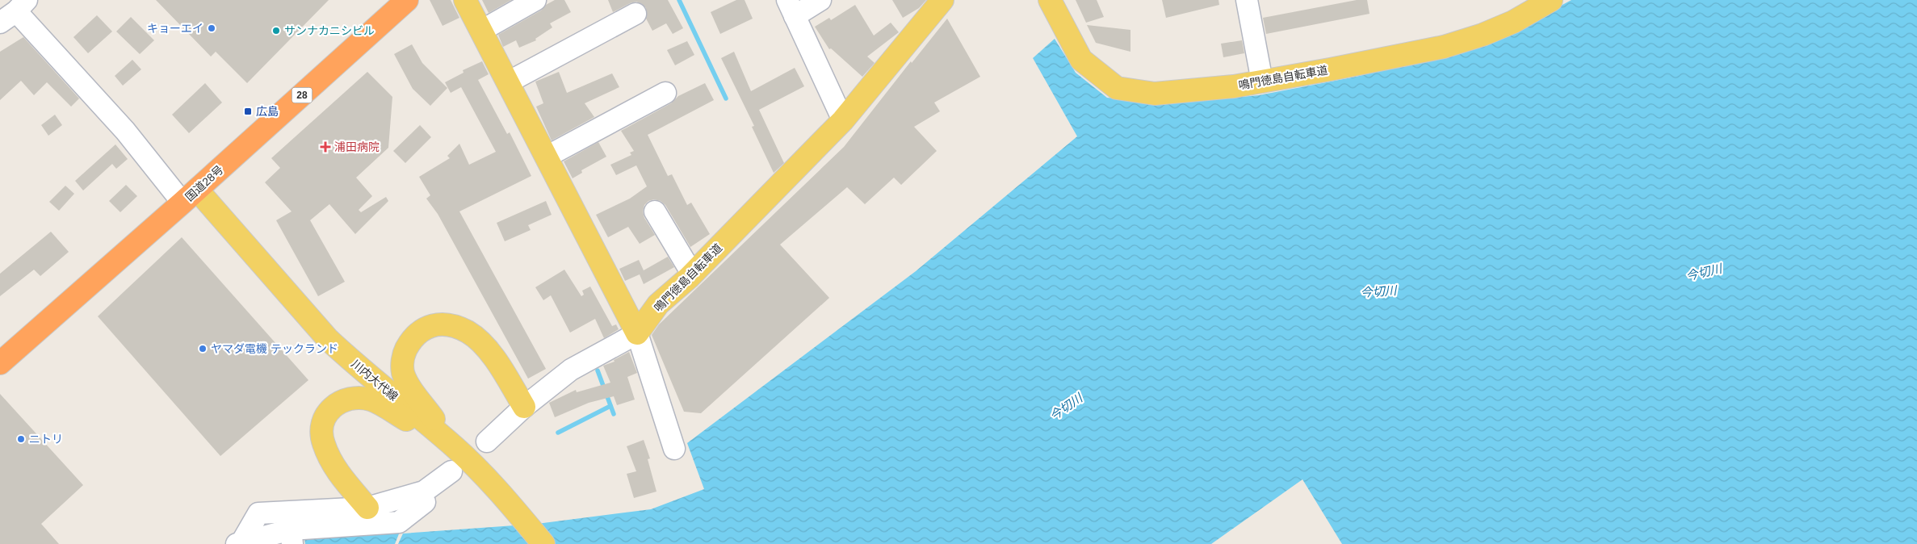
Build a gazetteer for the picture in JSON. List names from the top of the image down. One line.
{"streets":{"highway":["28","国道28号"],"main road":["鳴門徳島自転車道","川内大代線"]},"crossings":[["国道28号","川内大代線"]],"water":["今切川"],"places":{"other":["キョーエイ","サンナカニシビル","ヤマダ電機 テックランド","ニトリ"],"transit":["広島"],"health":["浦田病院"]}}
